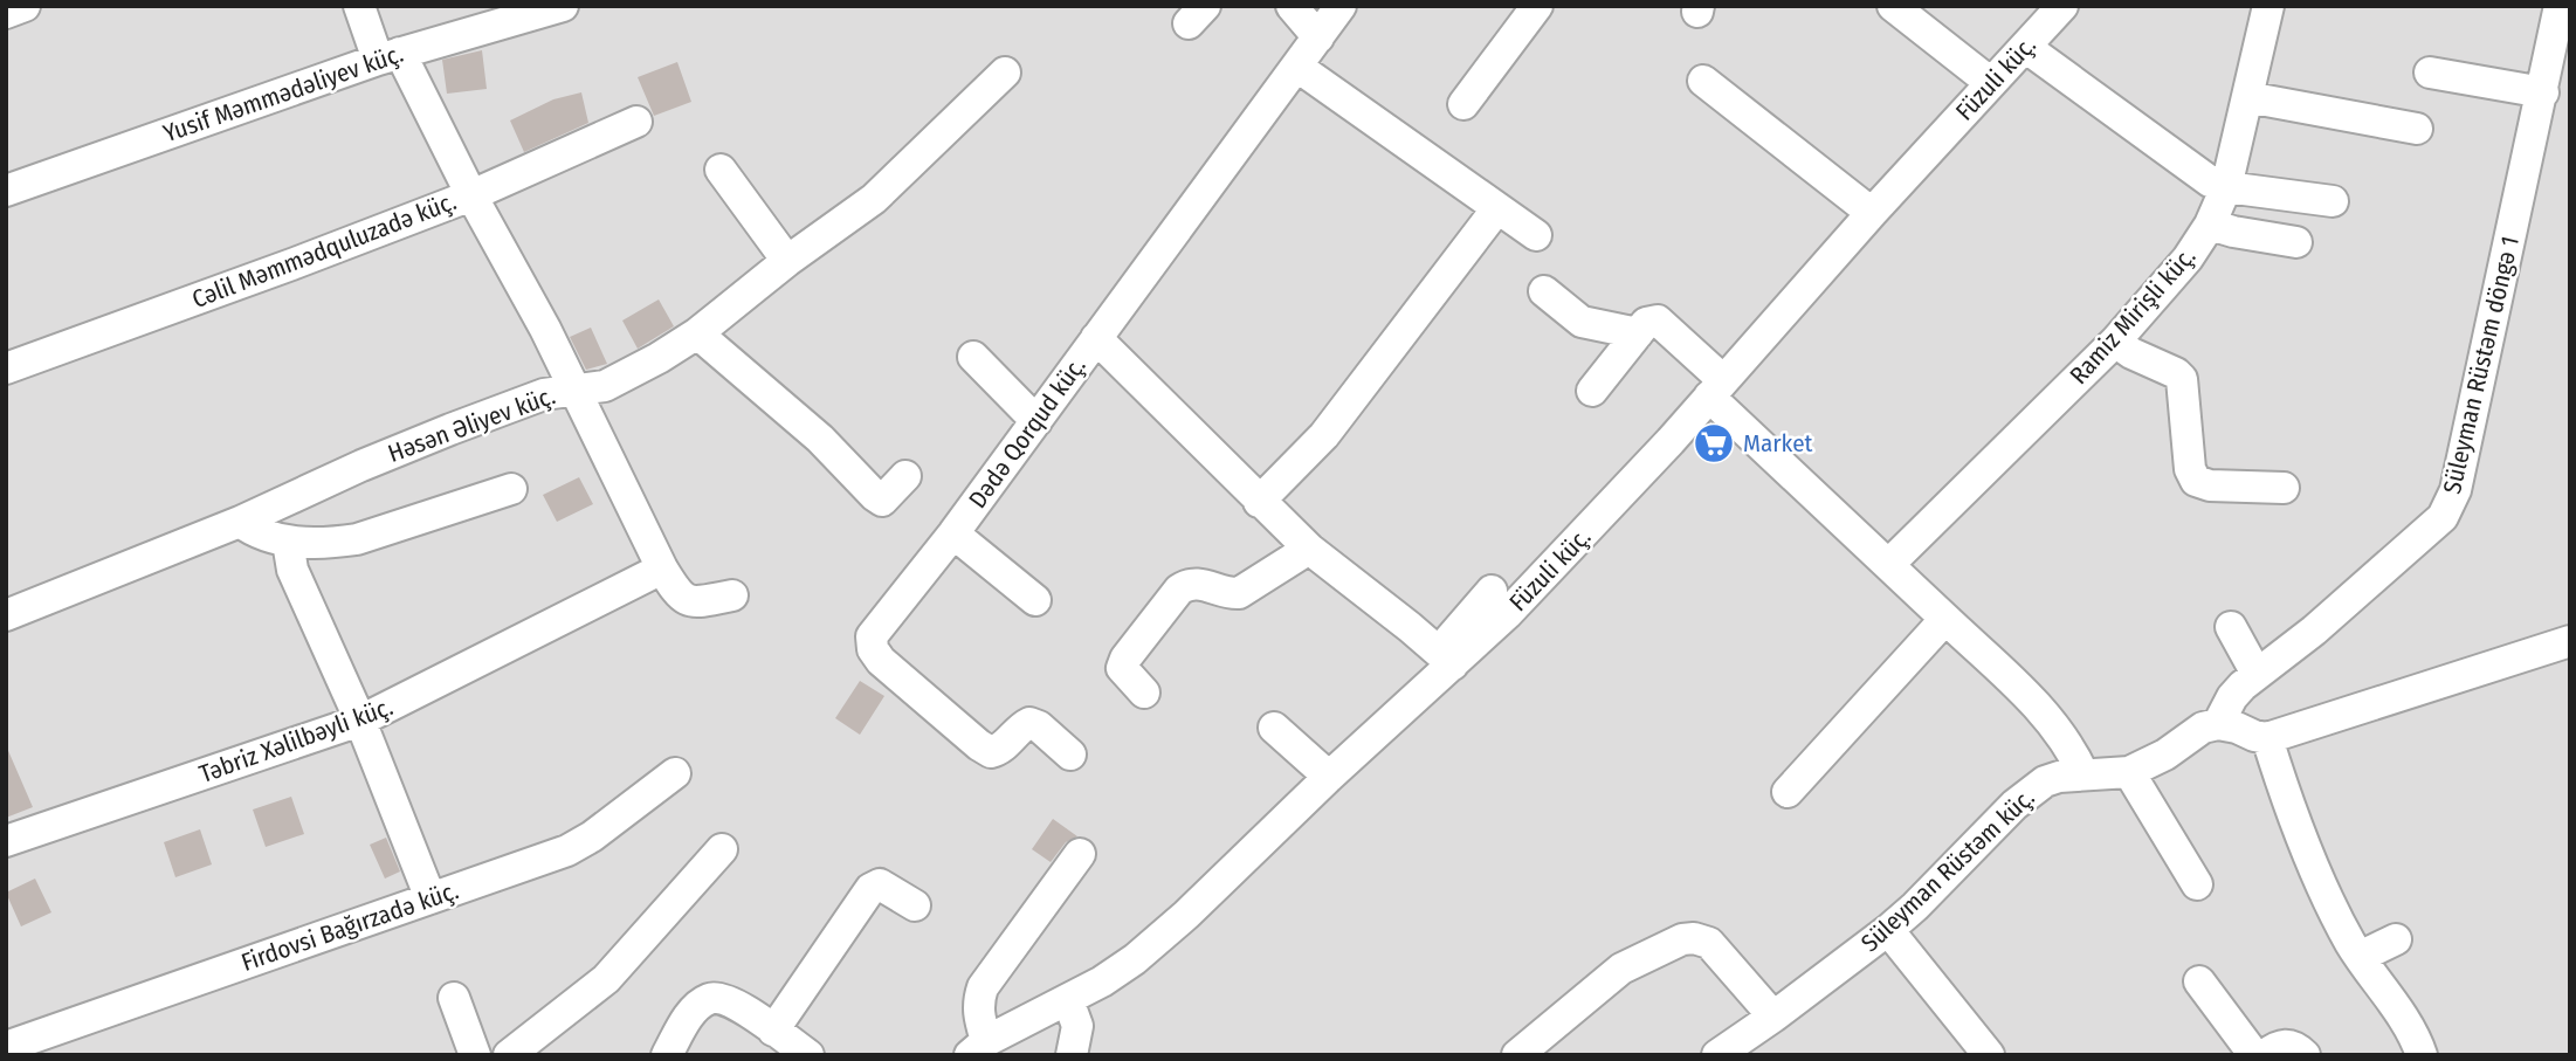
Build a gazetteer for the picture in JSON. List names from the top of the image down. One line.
{"streets":{"street":["Füzuli küç.","Yusif Məmmədəliyev küç.","Cəlil Məmmədquluzadə küç.","Ramiz Mirişli küç.","Süleyman Rüstəm döngə 1","Həsən Əliyev küç.","Dədə Qorqud küç.","Təbriz Xəlilbəyli küç.","Süleyman Rüstəm küç.","Firdovsi Bağırzadə küç."]},"crossings":[["Süleyman Rüstəm döngə 1","Süleyman Rüstəm küç."]],"places":{"supermarket":["Market"]}}
